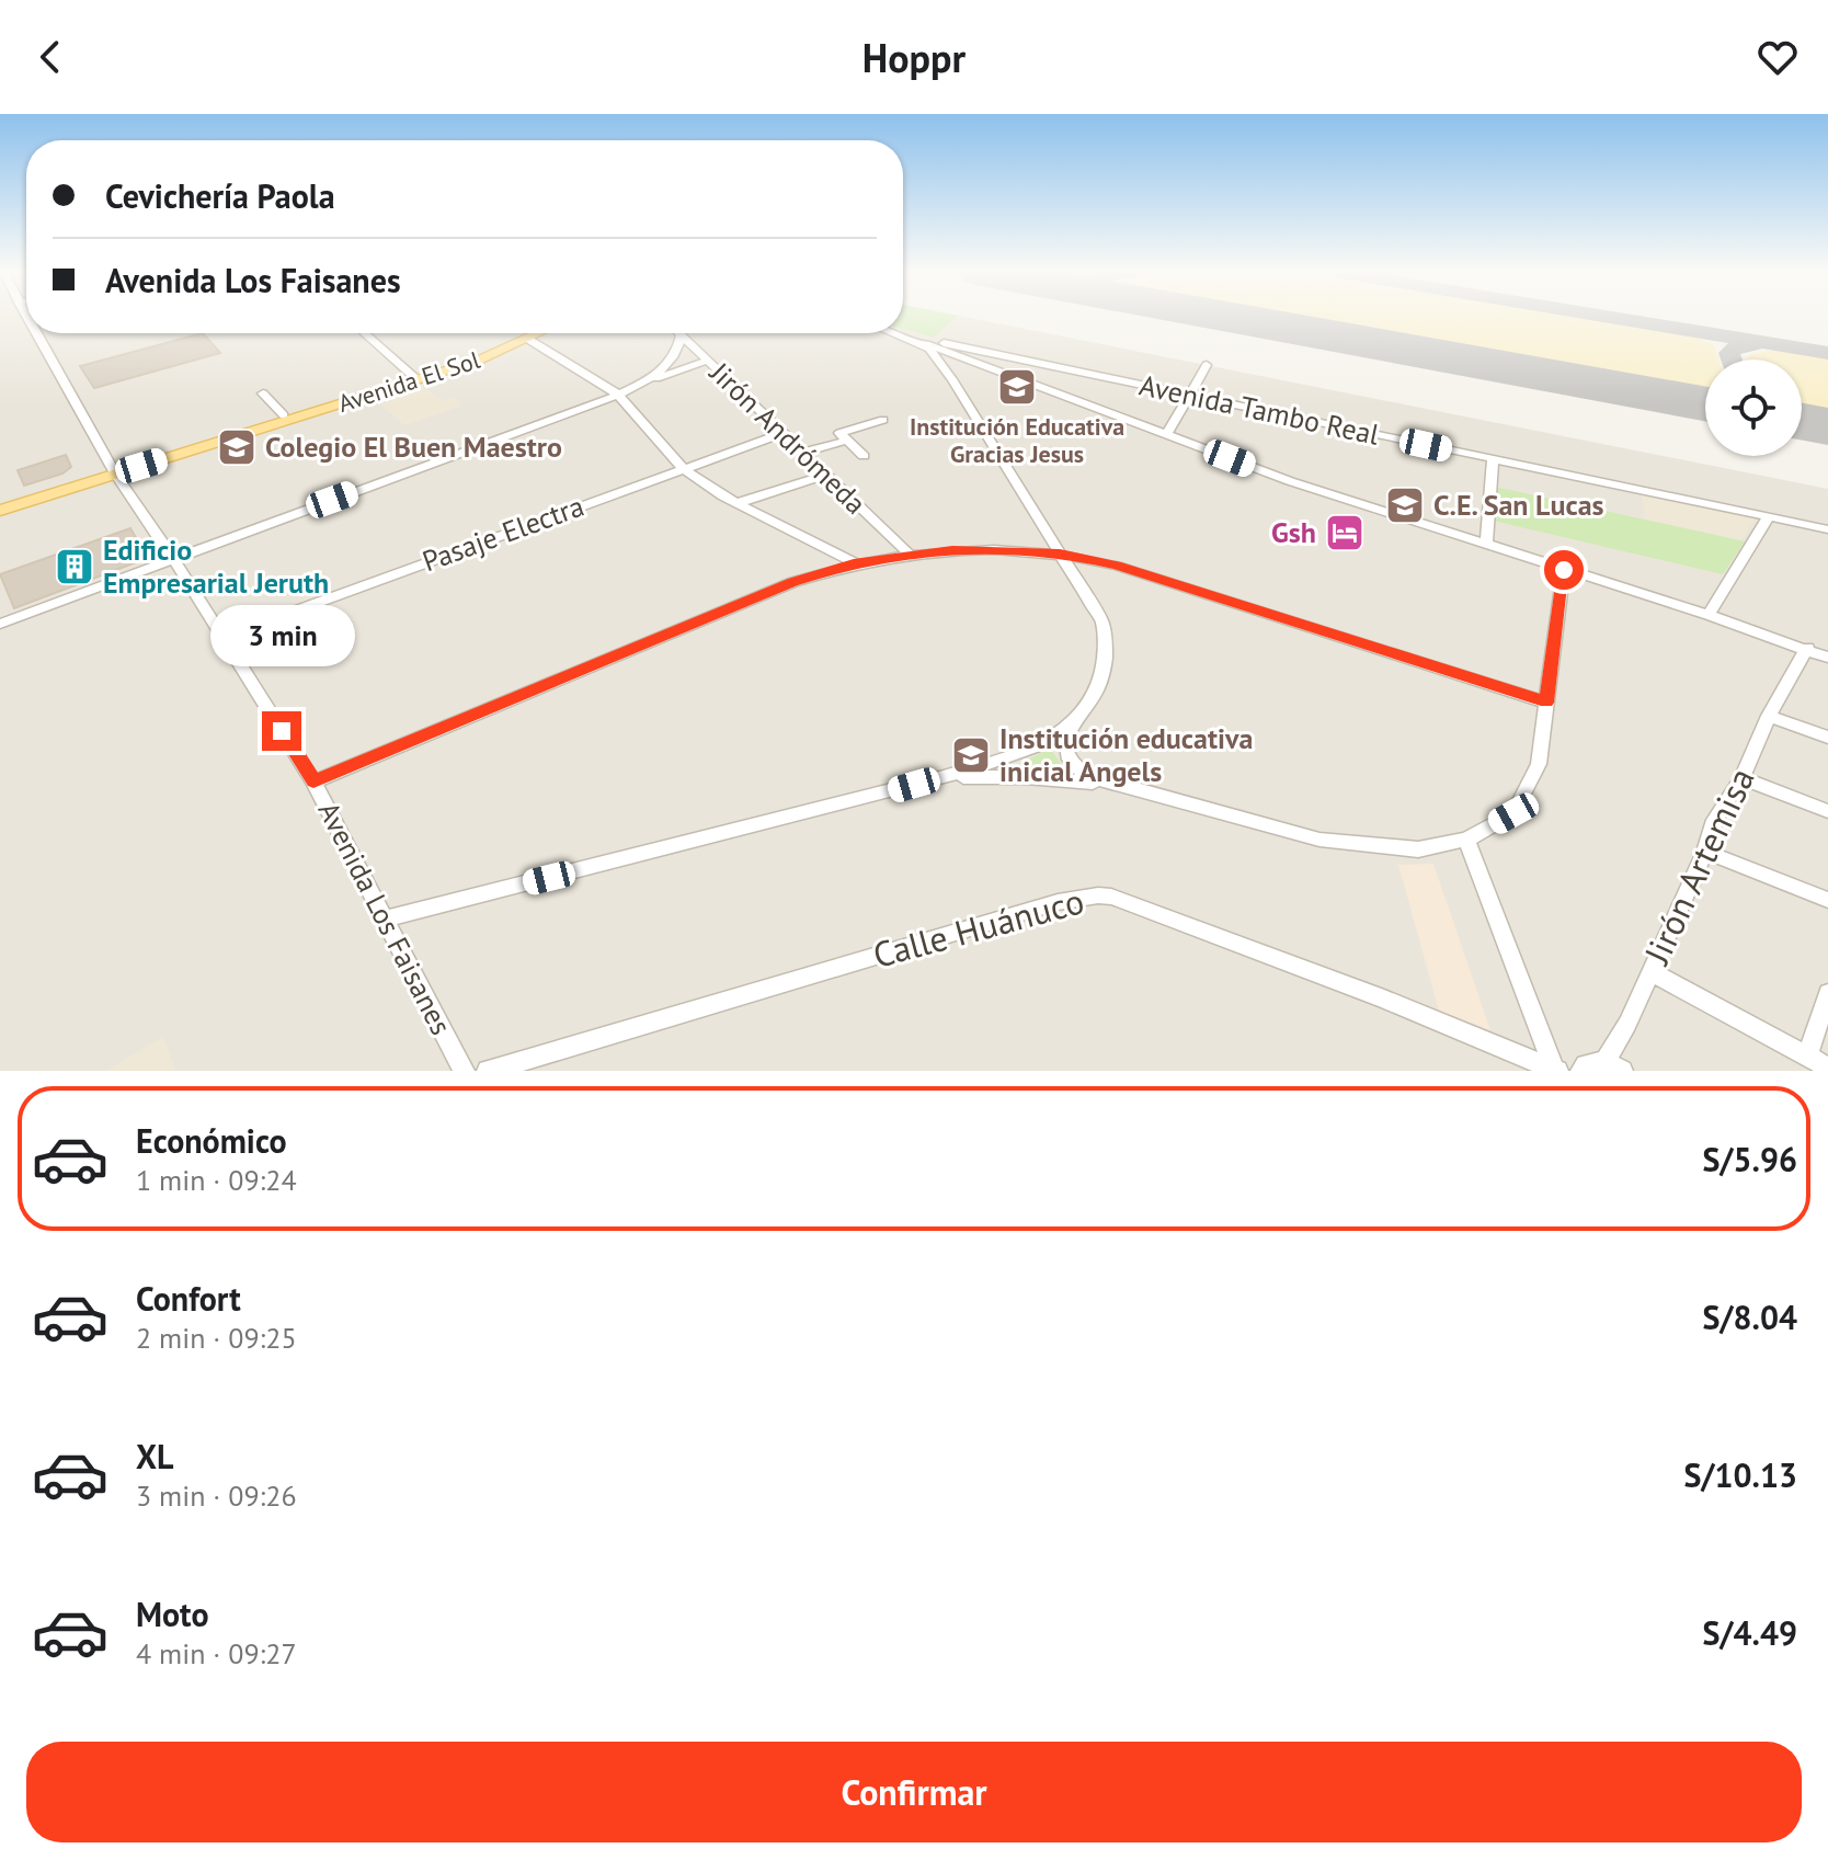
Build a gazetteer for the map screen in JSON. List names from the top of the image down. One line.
{"streets":{"main road":["Avenida El Sol"],"street":["Avenida Tambo Real","Jirón Andrómeda","Pasaje Electra","Jirón Artemisa","Avenida Los Faisanes","Calle Huánuco"]},"crossings":[["Avenida El Sol","Avenida Los Faisanes"],["Jirón Andrómeda","Pasaje Electra"],["Pasaje Electra","Avenida Los Faisanes"]],"places":{"school or university":["Institución Educativa Gracias Jesus","Colegio El Buen Maestro","C.E. San Lucas","Institución educativa inicial Angels"],"hotel":["Gsh"],"building":["Edificio Empresarial Jeruth"]},"page":{"header":"Hoppr","banner":["Cevichería Paola","Avenida Los Faisanes"],"bubble":"3 min","list":[{"name":"Económico","note":"1 min · 09:24","value":"S/5.96"},{"name":"Confort","note":"2 min · 09:25","value":"S/8.04"},{"name":"XL","note":"3 min · 09:26","value":"S/10.13"},{"name":"Moto","note":"4 min · 09:27","value":"S/4.49"}],"buttons":"Confirmar"}}
